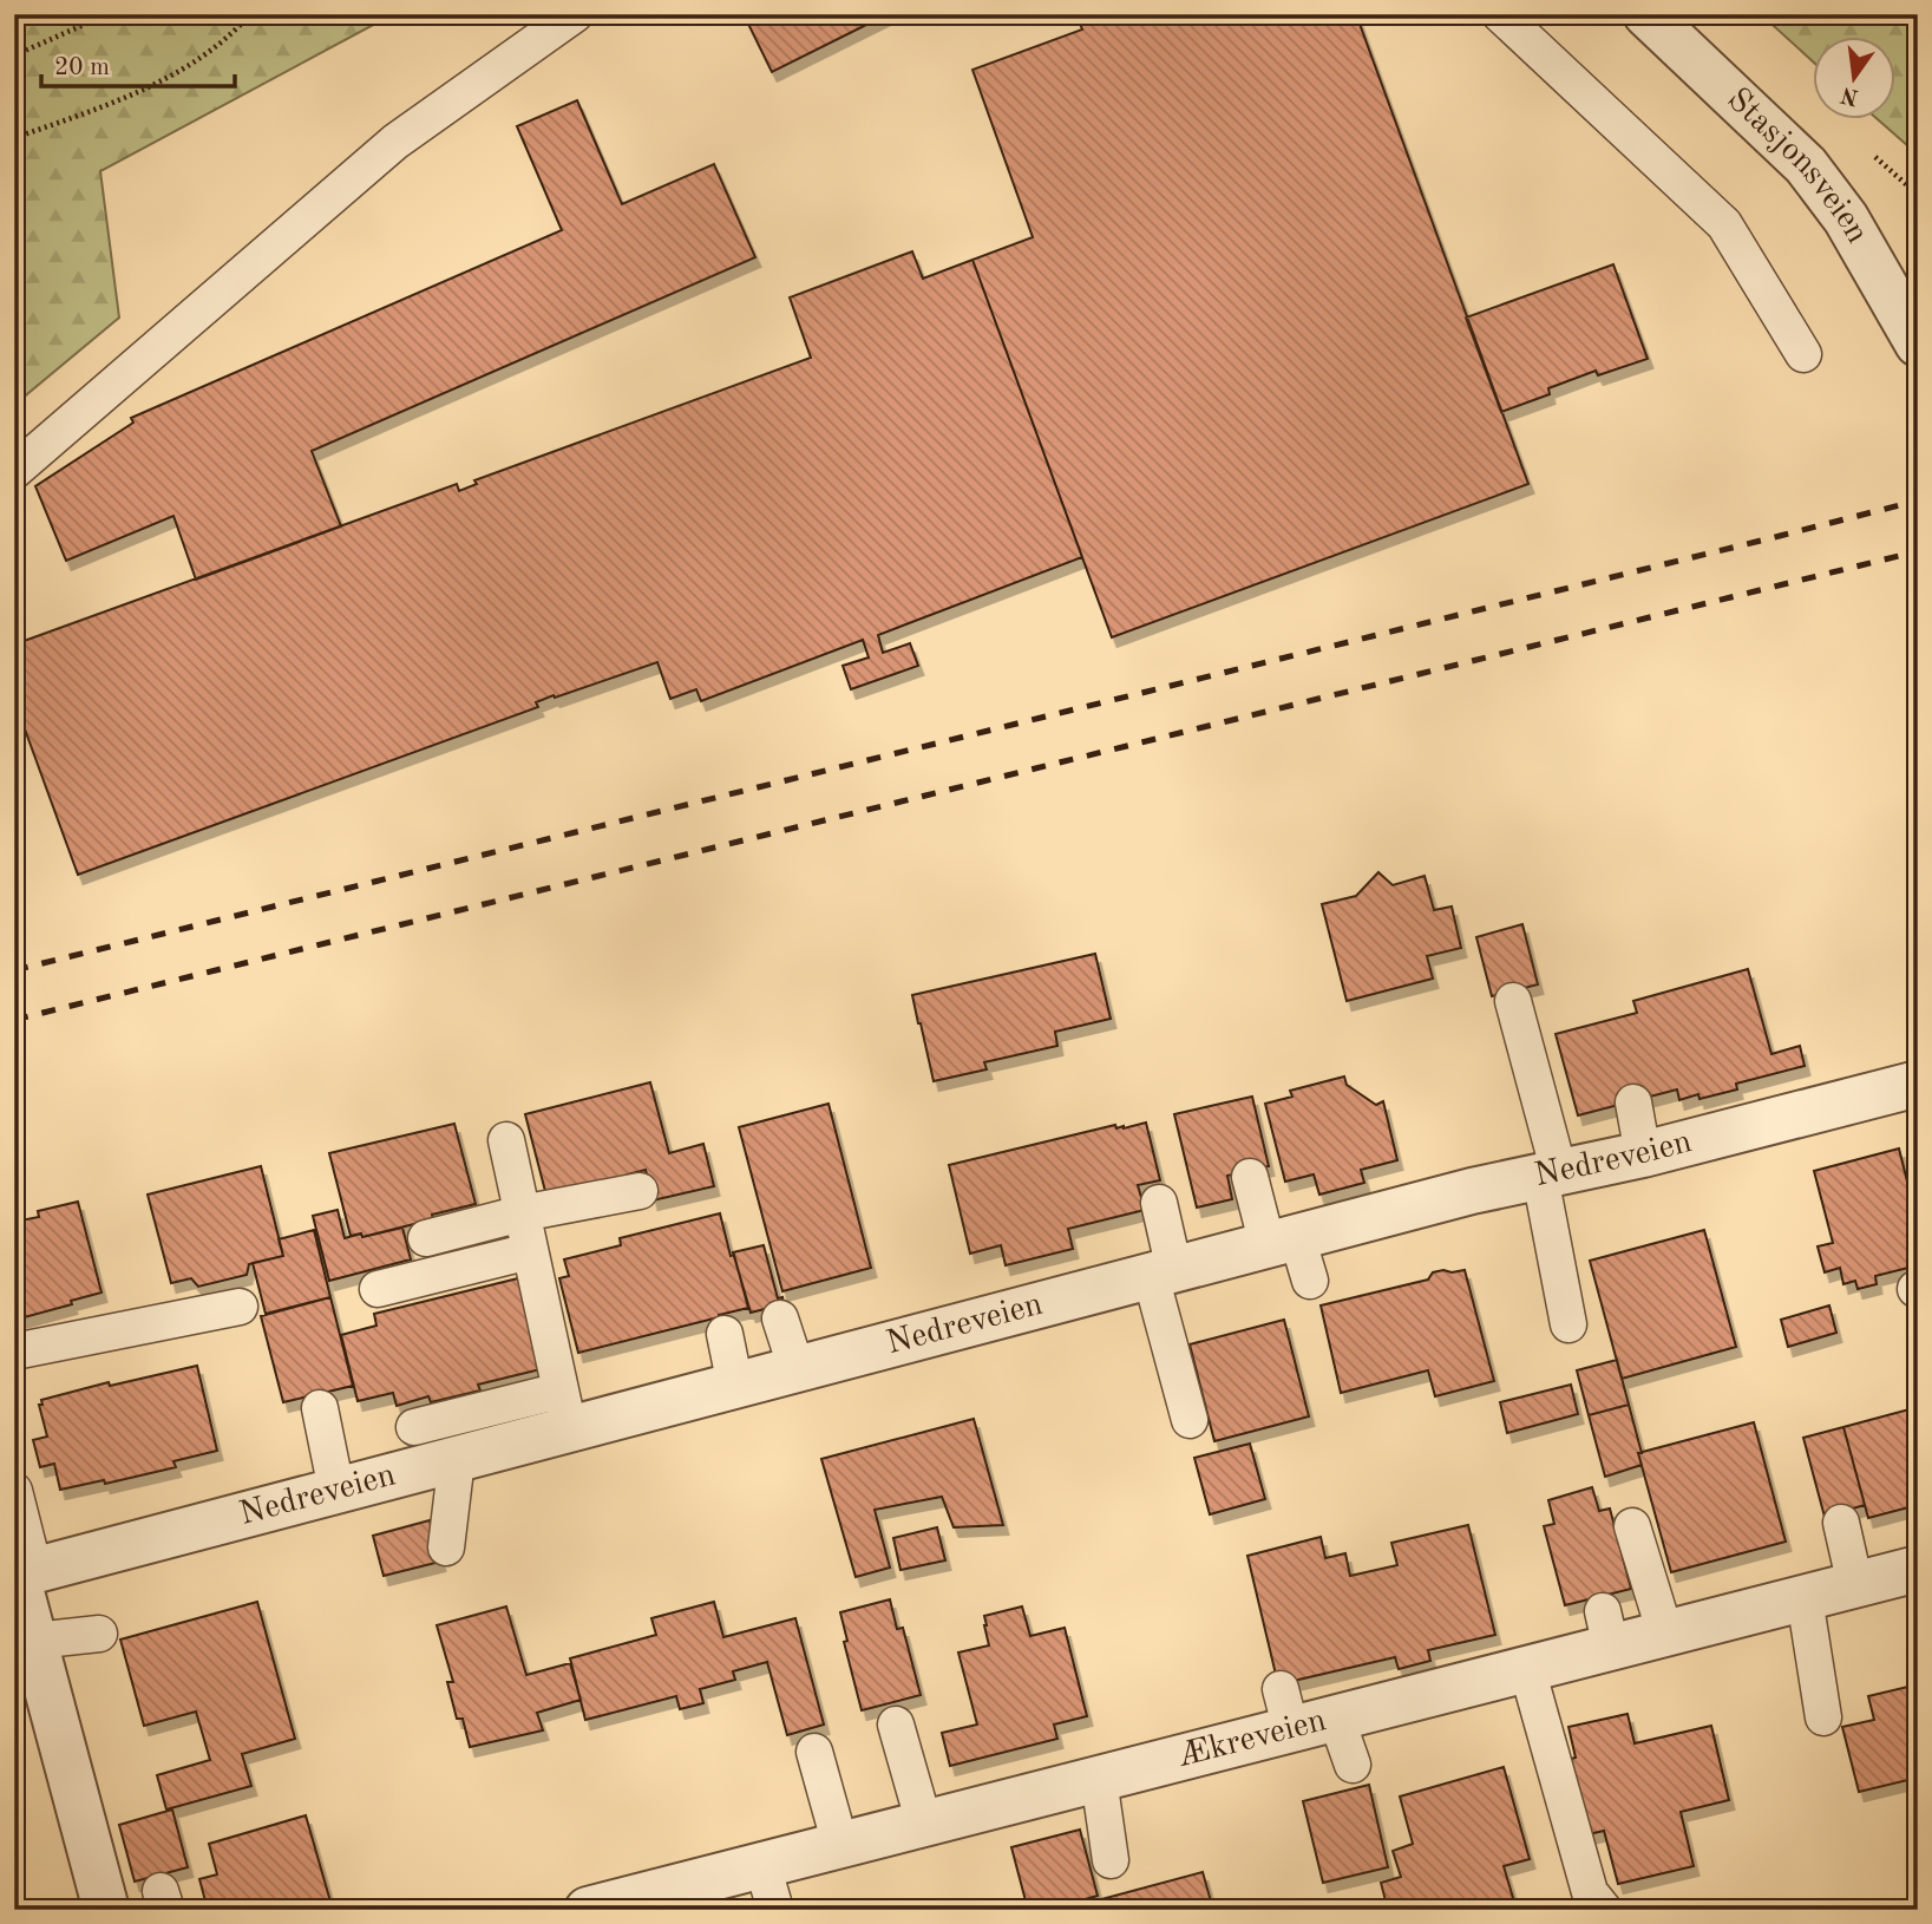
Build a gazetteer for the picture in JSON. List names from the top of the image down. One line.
{"streets":{"street":["Stasjonsveien","Nedreveien","Ækreveien"]},"scale_bar":"20 m","north":"bottom"}
